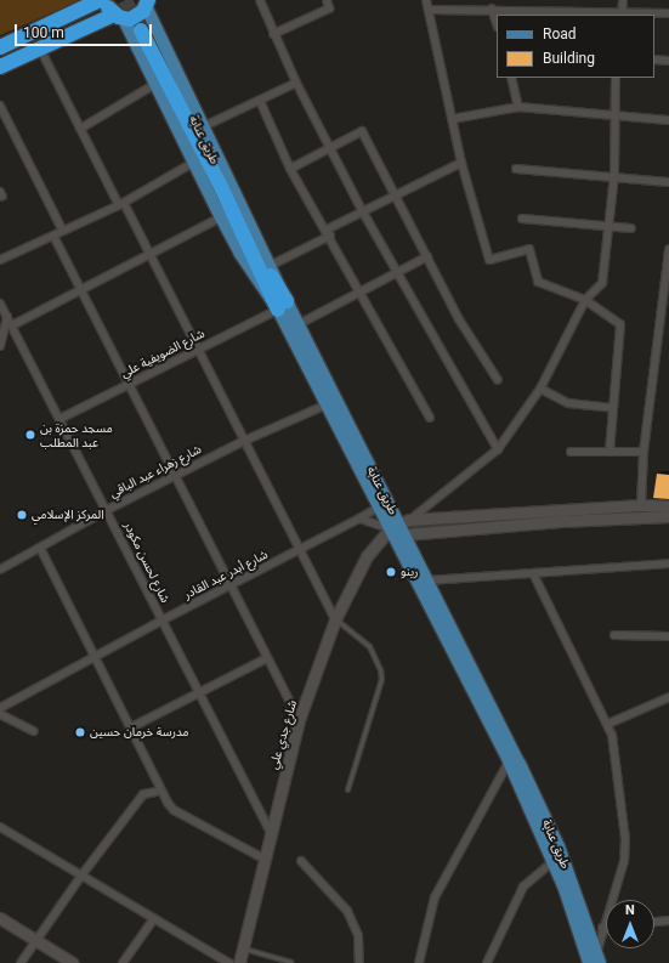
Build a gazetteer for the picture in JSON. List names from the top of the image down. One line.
{"streets":{"highway":["طريق عنابة"],"street":["شارع الضويفية علي","شارع زهراء عبد الباقي","شارع لحسن مكودر","شارع أبدر عبد القادر","شارع جدي علي"]},"crossings":[["طريق عنابة","شارع الضويفية علي"],["طريق عنابة","شارع زهراء عبد الباقي"],["طريق عنابة","شارع أبدر عبد القادر"],["طريق عنابة","شارع جدي علي"],["شارع الضويفية علي","شارع لحسن مكودر"],["شارع زهراء عبد الباقي","شارع لحسن مكودر"],["شارع لحسن مكودر","شارع أبدر عبد القادر"],["شارع لحسن مكودر","شارع جدي علي"]],"places":["مسجد حمزة بن عبد المطلب","المركز الإسلامي","رينو","مدرسة خرمان حسين"],"legend":["Road","Building"],"scale_bar":"100 m","north":"top"}
